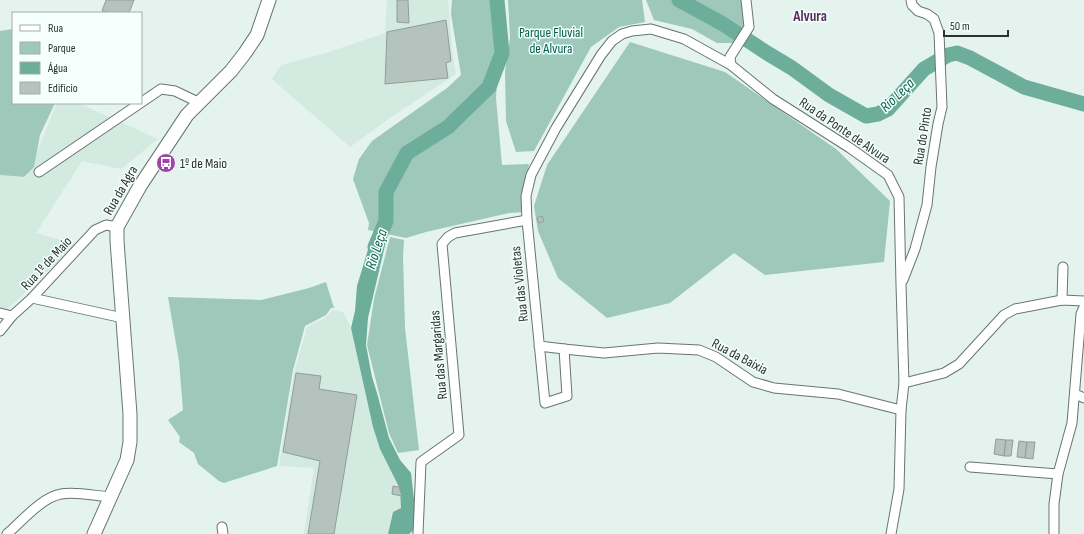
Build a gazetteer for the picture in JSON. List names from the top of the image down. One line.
{"streets":{"main road":["Rua da Agra"],"street":["Rua da Ponte de Alvura","Rua do Pinto","Rua 1º de Maio","Rua das Violetas","Rua das Margaridas","Rua da Baixia"]},"crossings":[["Rua da Ponte de Alvura","Rua do Pinto"],["Rua da Ponte de Alvura","Rua das Violetas"],["Rua da Ponte de Alvura","Rua das Margaridas"],["Rua da Ponte de Alvura","Rua da Baixia"],["Rua da Agra","Rua 1º de Maio"],["Rua das Violetas","Rua das Margaridas"],["Rua das Violetas","Rua da Baixia"]],"districts":["Alvura"],"water":["Rio Leça"],"parks":["Parque Fluvial de Alvura"],"places":{"bus stop":["1º de Maio"]},"legend":["Rua","Parque","Água","Edifício"],"scale_bar":"50 m"}
